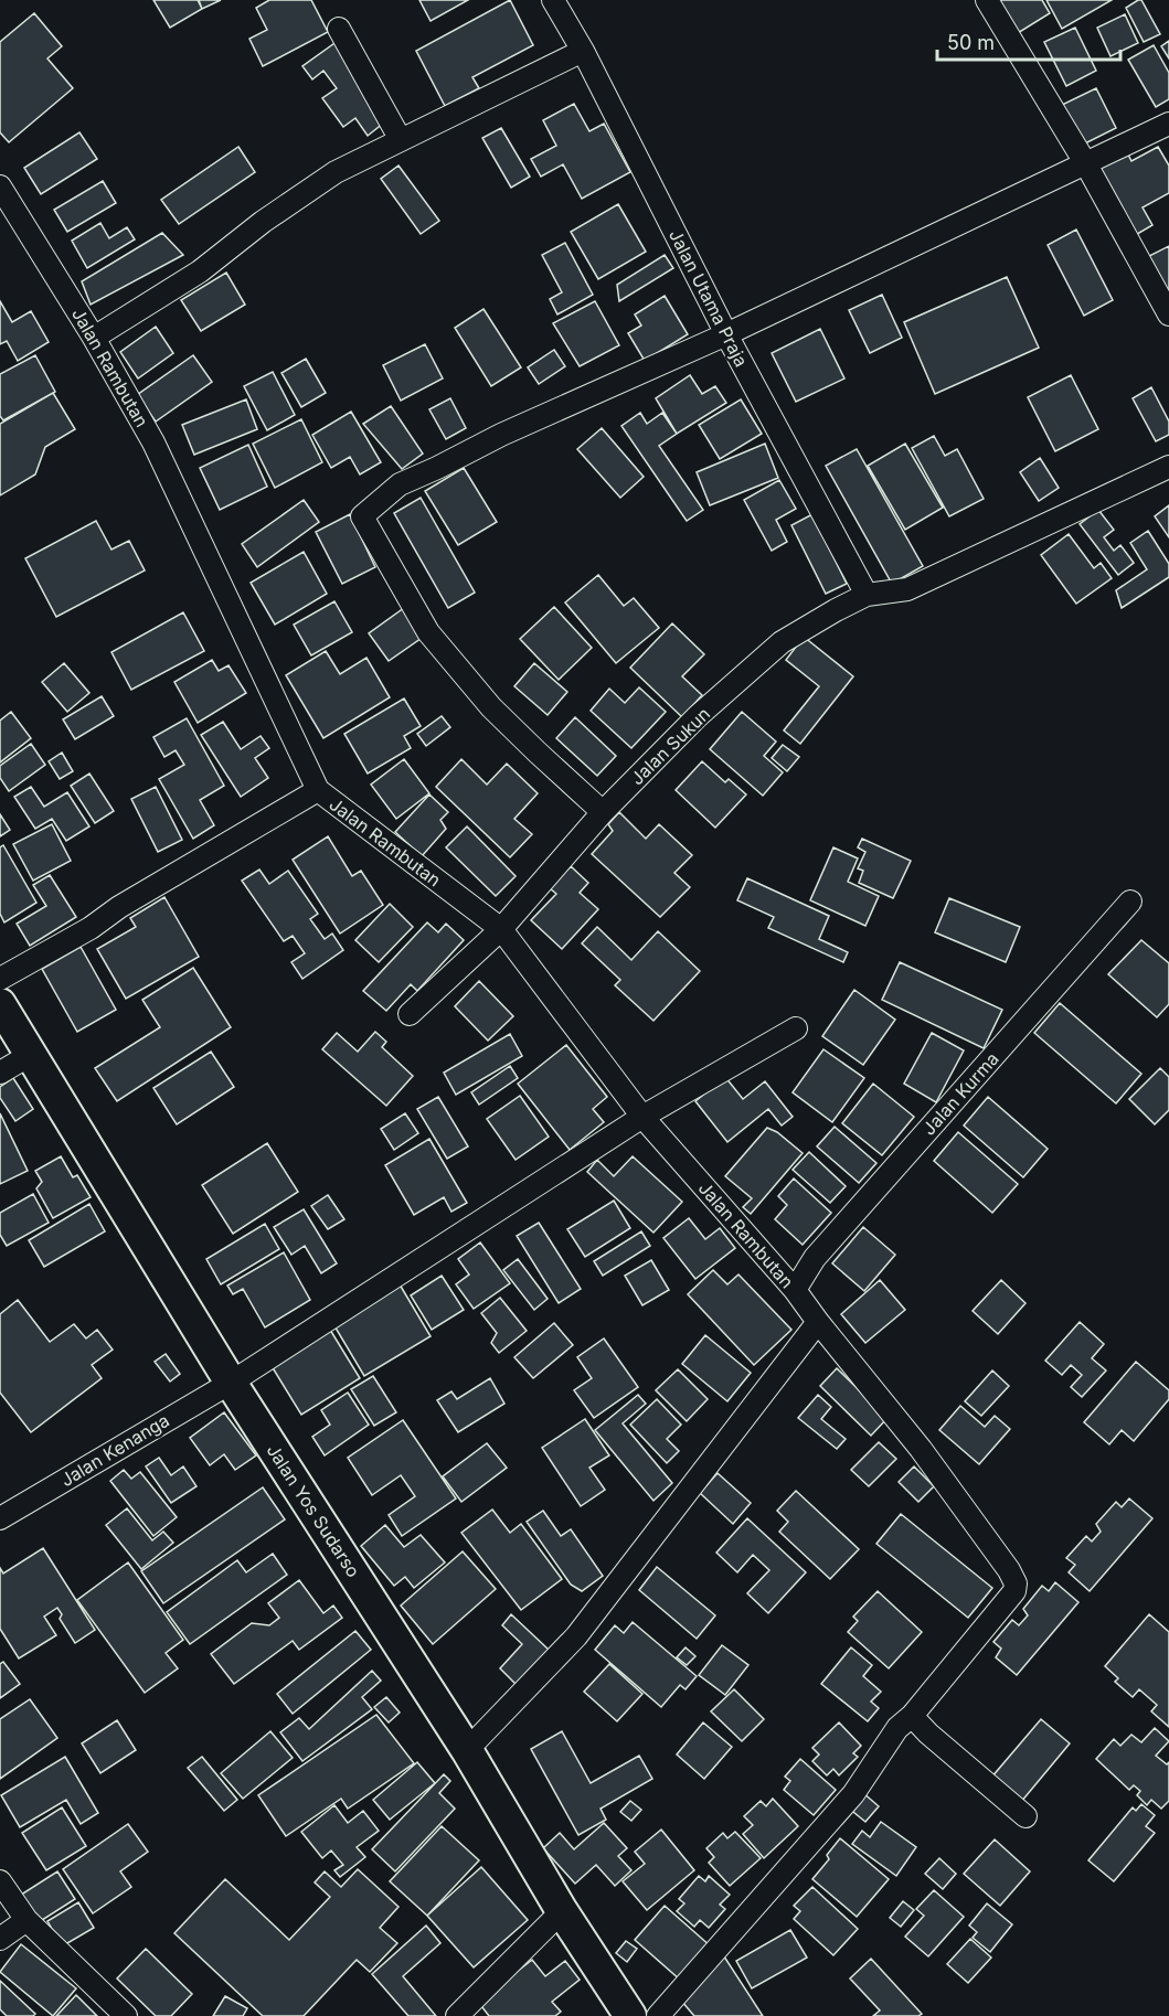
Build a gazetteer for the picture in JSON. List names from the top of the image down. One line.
{"streets":{"street":["Jalan Utama Praja","Jalan Rambutan","Jalan Sukun","Jalan Kurma","Jalan Kenanga","Jalan Yos Sudarso"]},"crossings":[["Jalan Utama Praja","Jalan Sukun"],["Jalan Rambutan","Jalan Sukun"],["Jalan Rambutan","Jalan Kurma"],["Jalan Rambutan","Jalan Kenanga"],["Jalan Kenanga","Jalan Yos Sudarso"]],"scale_bar":"50 m"}
